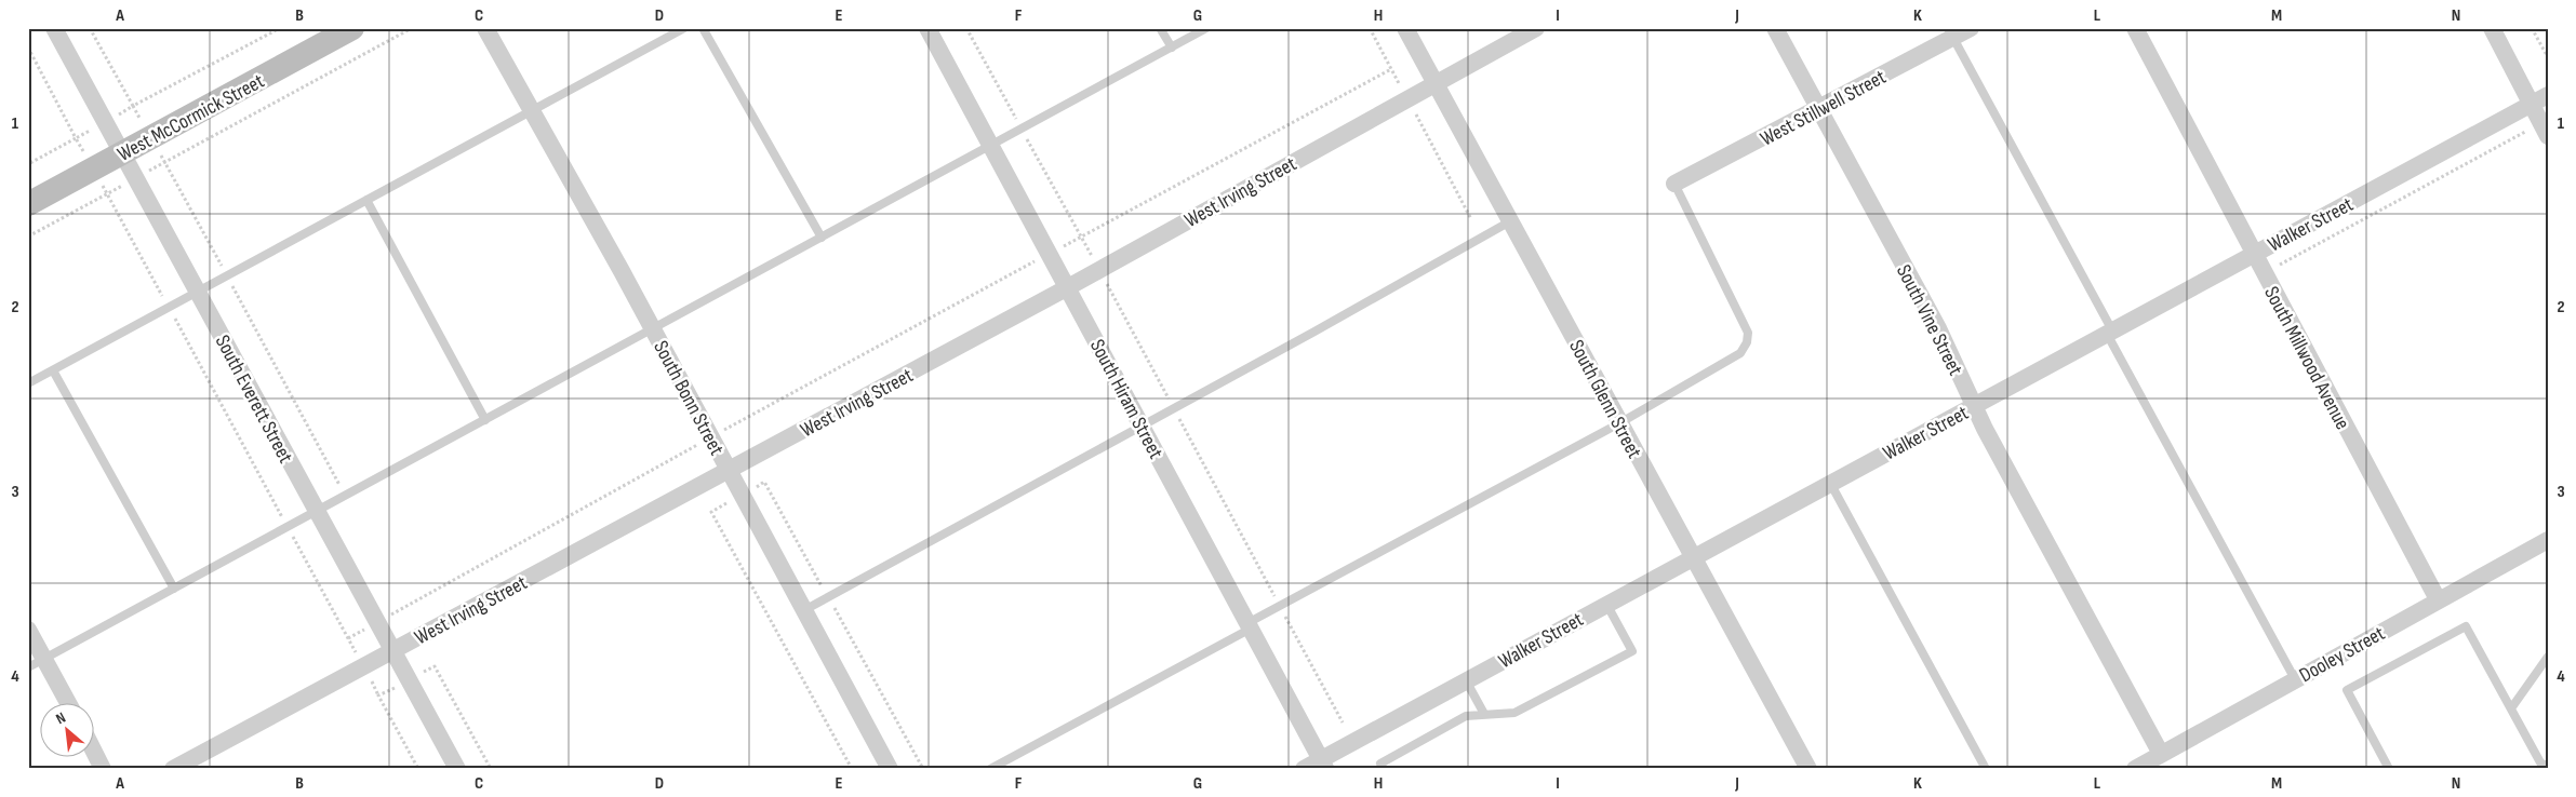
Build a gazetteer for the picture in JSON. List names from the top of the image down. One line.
{"streets":{"street":["West Stillwell Street","West McCormick Street","West Irving Street","Walker Street","South Vine Street","South Millwood Avenue","South Bonn Street","South Everett Street","South Hiram Street","South Glenn Street","Dooley Street"]},"crossings":[["West Stillwell Street","South Vine Street"],["West McCormick Street","South Everett Street"],["West Irving Street","South Bonn Street"],["West Irving Street","South Everett Street"],["West Irving Street","South Hiram Street"],["West Irving Street","South Glenn Street"],["Walker Street","South Vine Street"],["Walker Street","South Millwood Avenue"],["Walker Street","South Hiram Street"],["Walker Street","South Glenn Street"],["South Vine Street","Dooley Street"],["South Millwood Avenue","Dooley Street"]],"north":"top left","grid":{"columns":["A","B","C","D","E","F","G","H","I","J","K","L","M","N"],"rows":["1","2","3","4"]}}
